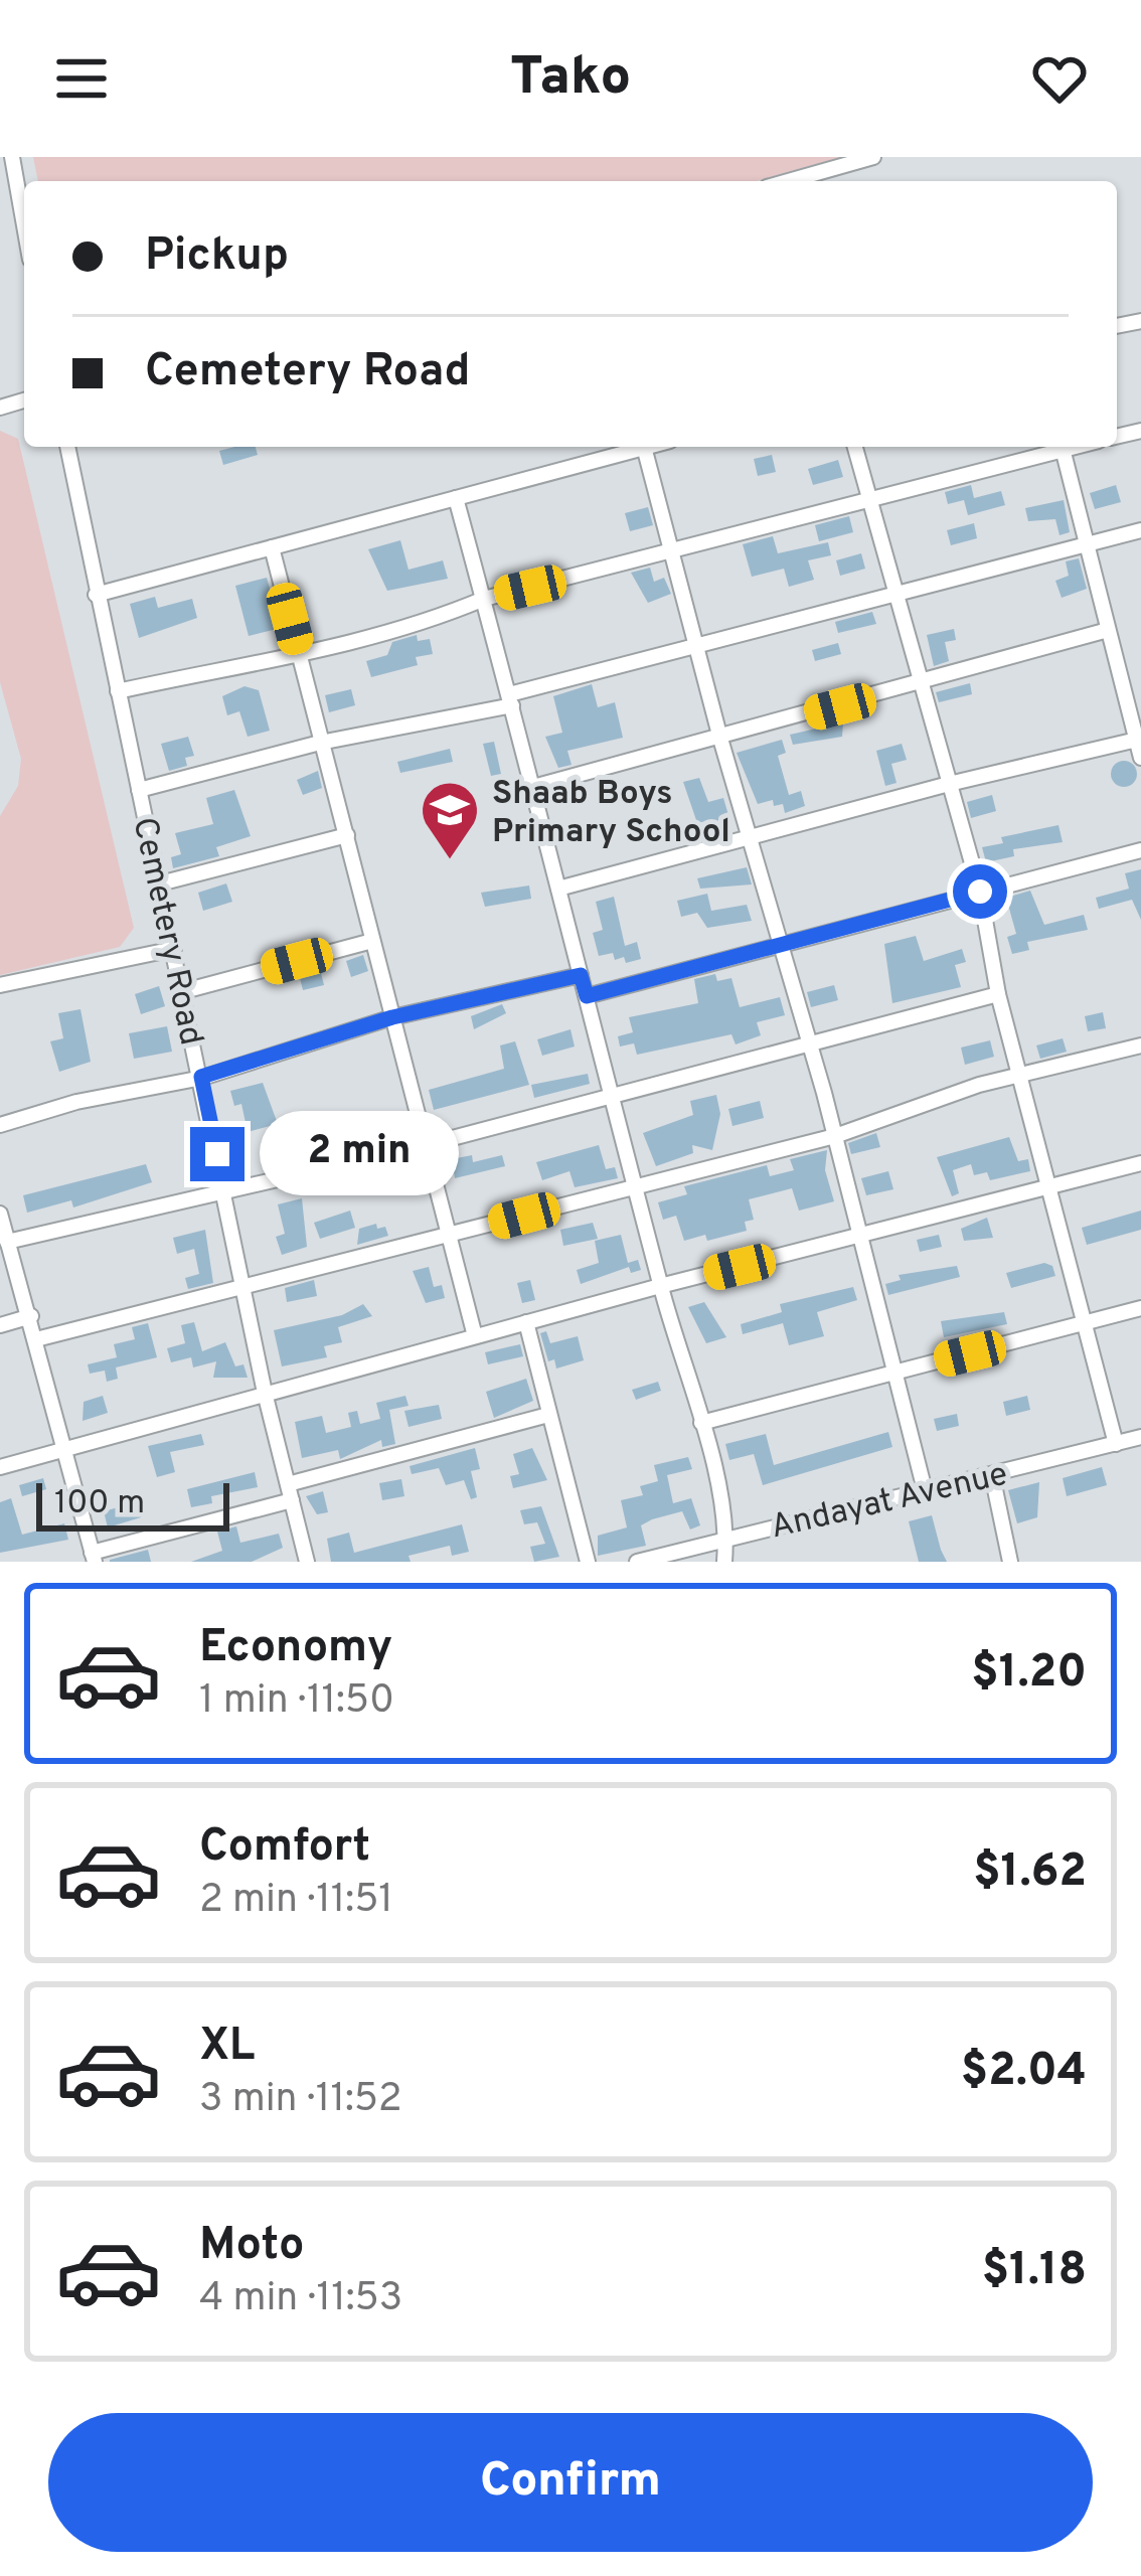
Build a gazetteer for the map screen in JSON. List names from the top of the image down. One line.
{"streets":{"street":["Cemetery Road","Andayat Avenue"]},"places":{"school or university":["Shaab Boys Primary School"]},"scale_bar":"100 m","page":{"header":"Tako","banner":["Pickup","Cemetery Road"],"bubble":"2 min","scale":"100 m","list":[{"name":"Economy","note":"1 min · 11:50","value":"$1.20"},{"name":"Comfort","note":"2 min · 11:51","value":"$1.62"},{"name":"XL","note":"3 min · 11:52","value":"$2.04"},{"name":"Moto","note":"4 min · 11:53","value":"$1.18"}],"buttons":"Confirm"}}
